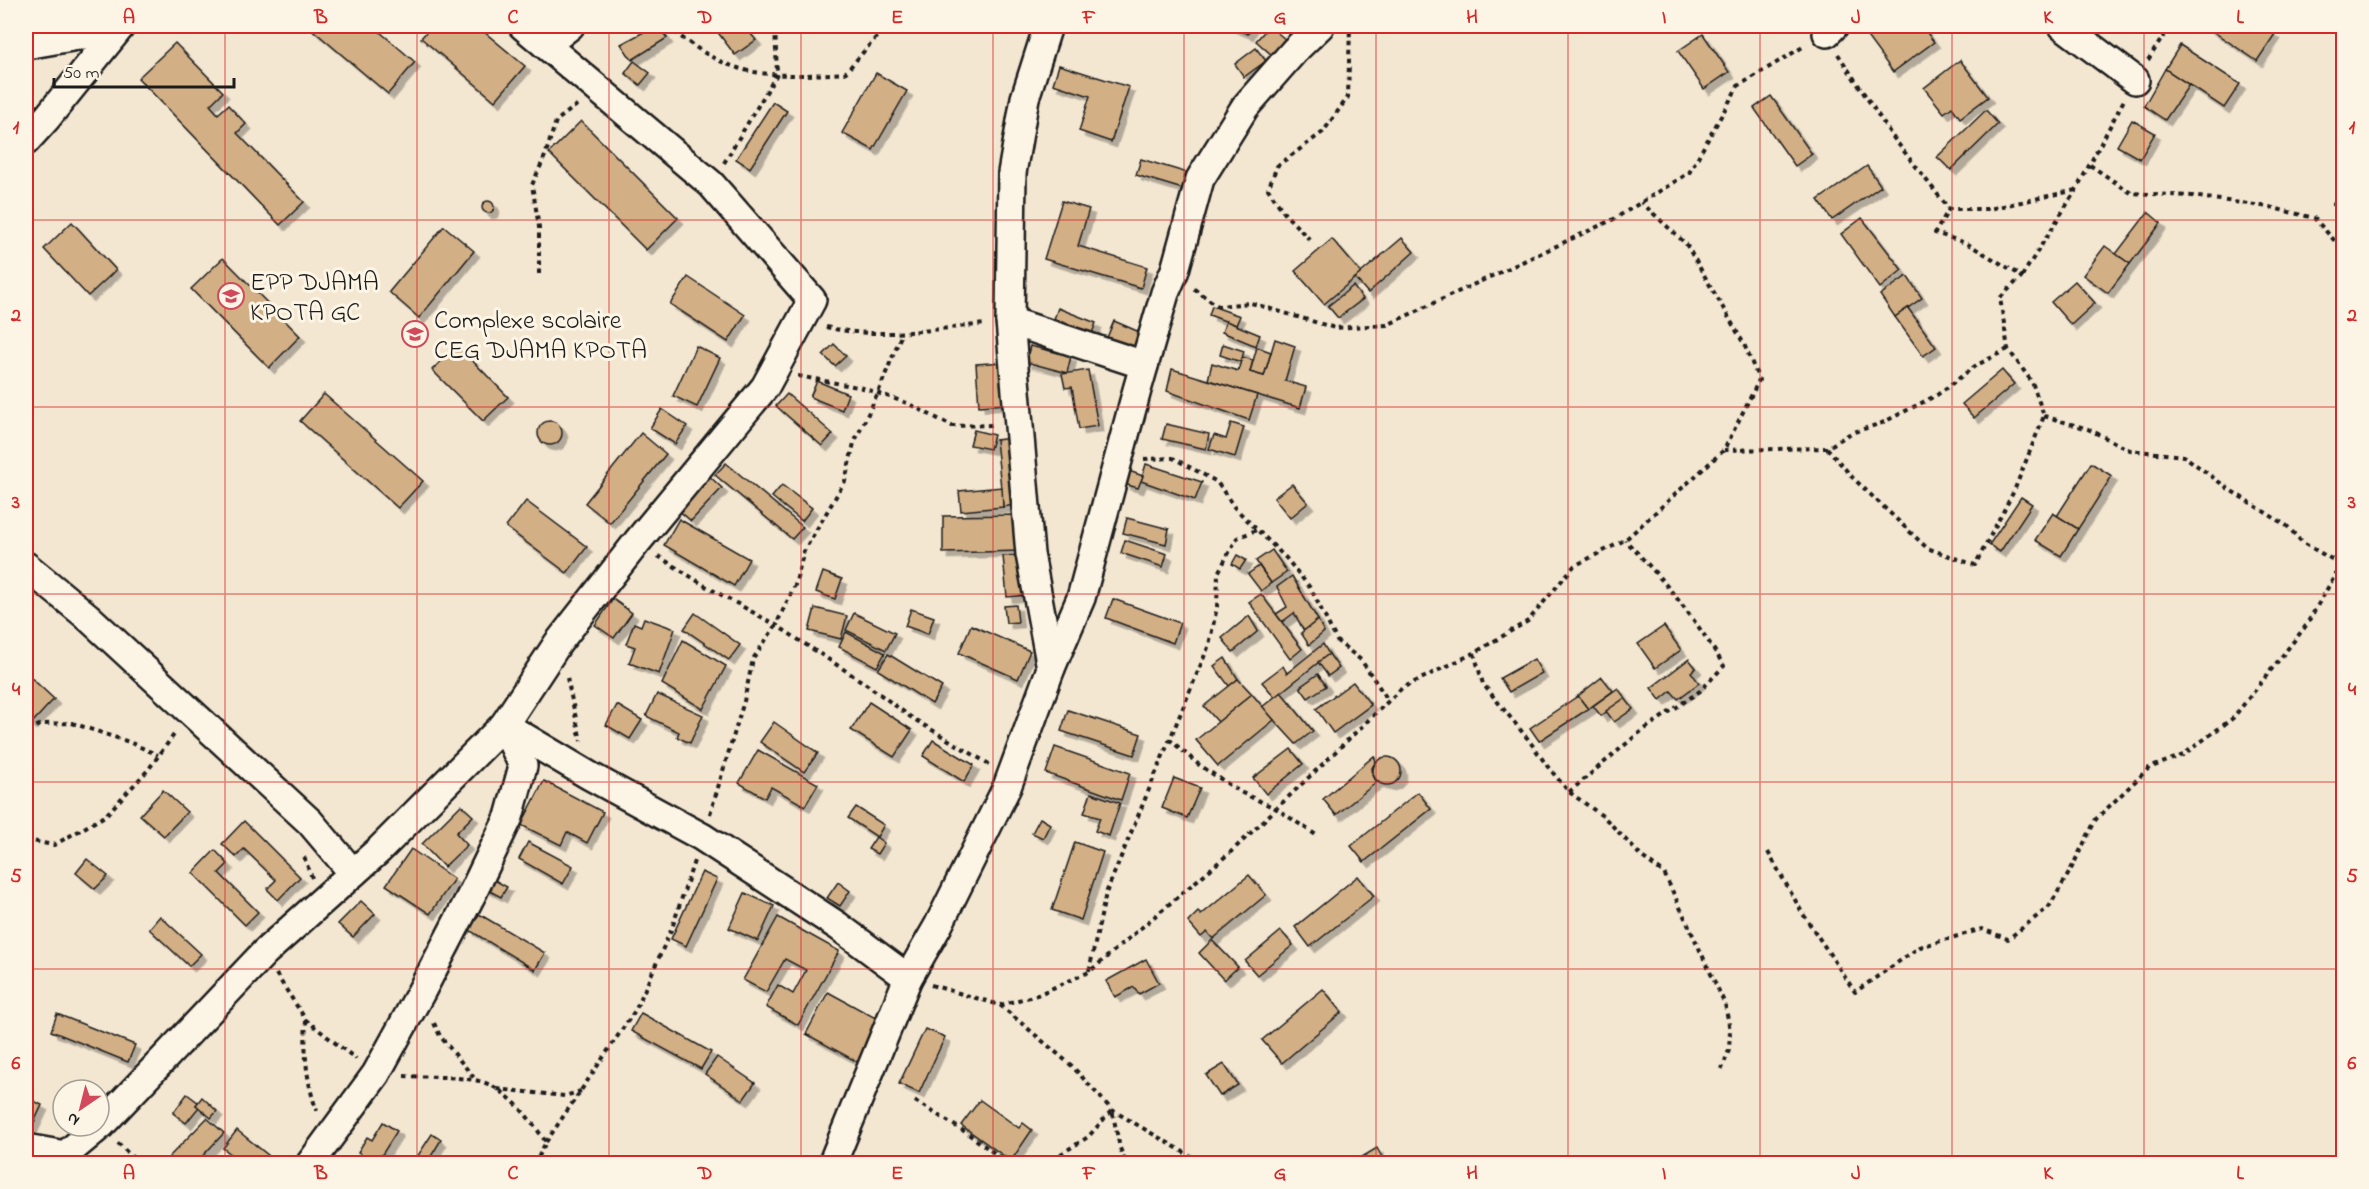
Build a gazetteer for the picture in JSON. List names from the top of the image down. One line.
{"places":{"school or university":["EPP DJAMA KPOTA GC","Complexe scolaire CEG DJAMA KPOTA"]},"scale_bar":"50 m","north":"bottom left","grid":{"columns":["A","B","C","D","E","F","G","H","I","J","K","L"],"rows":["1","2","3","4","5","6"]}}
